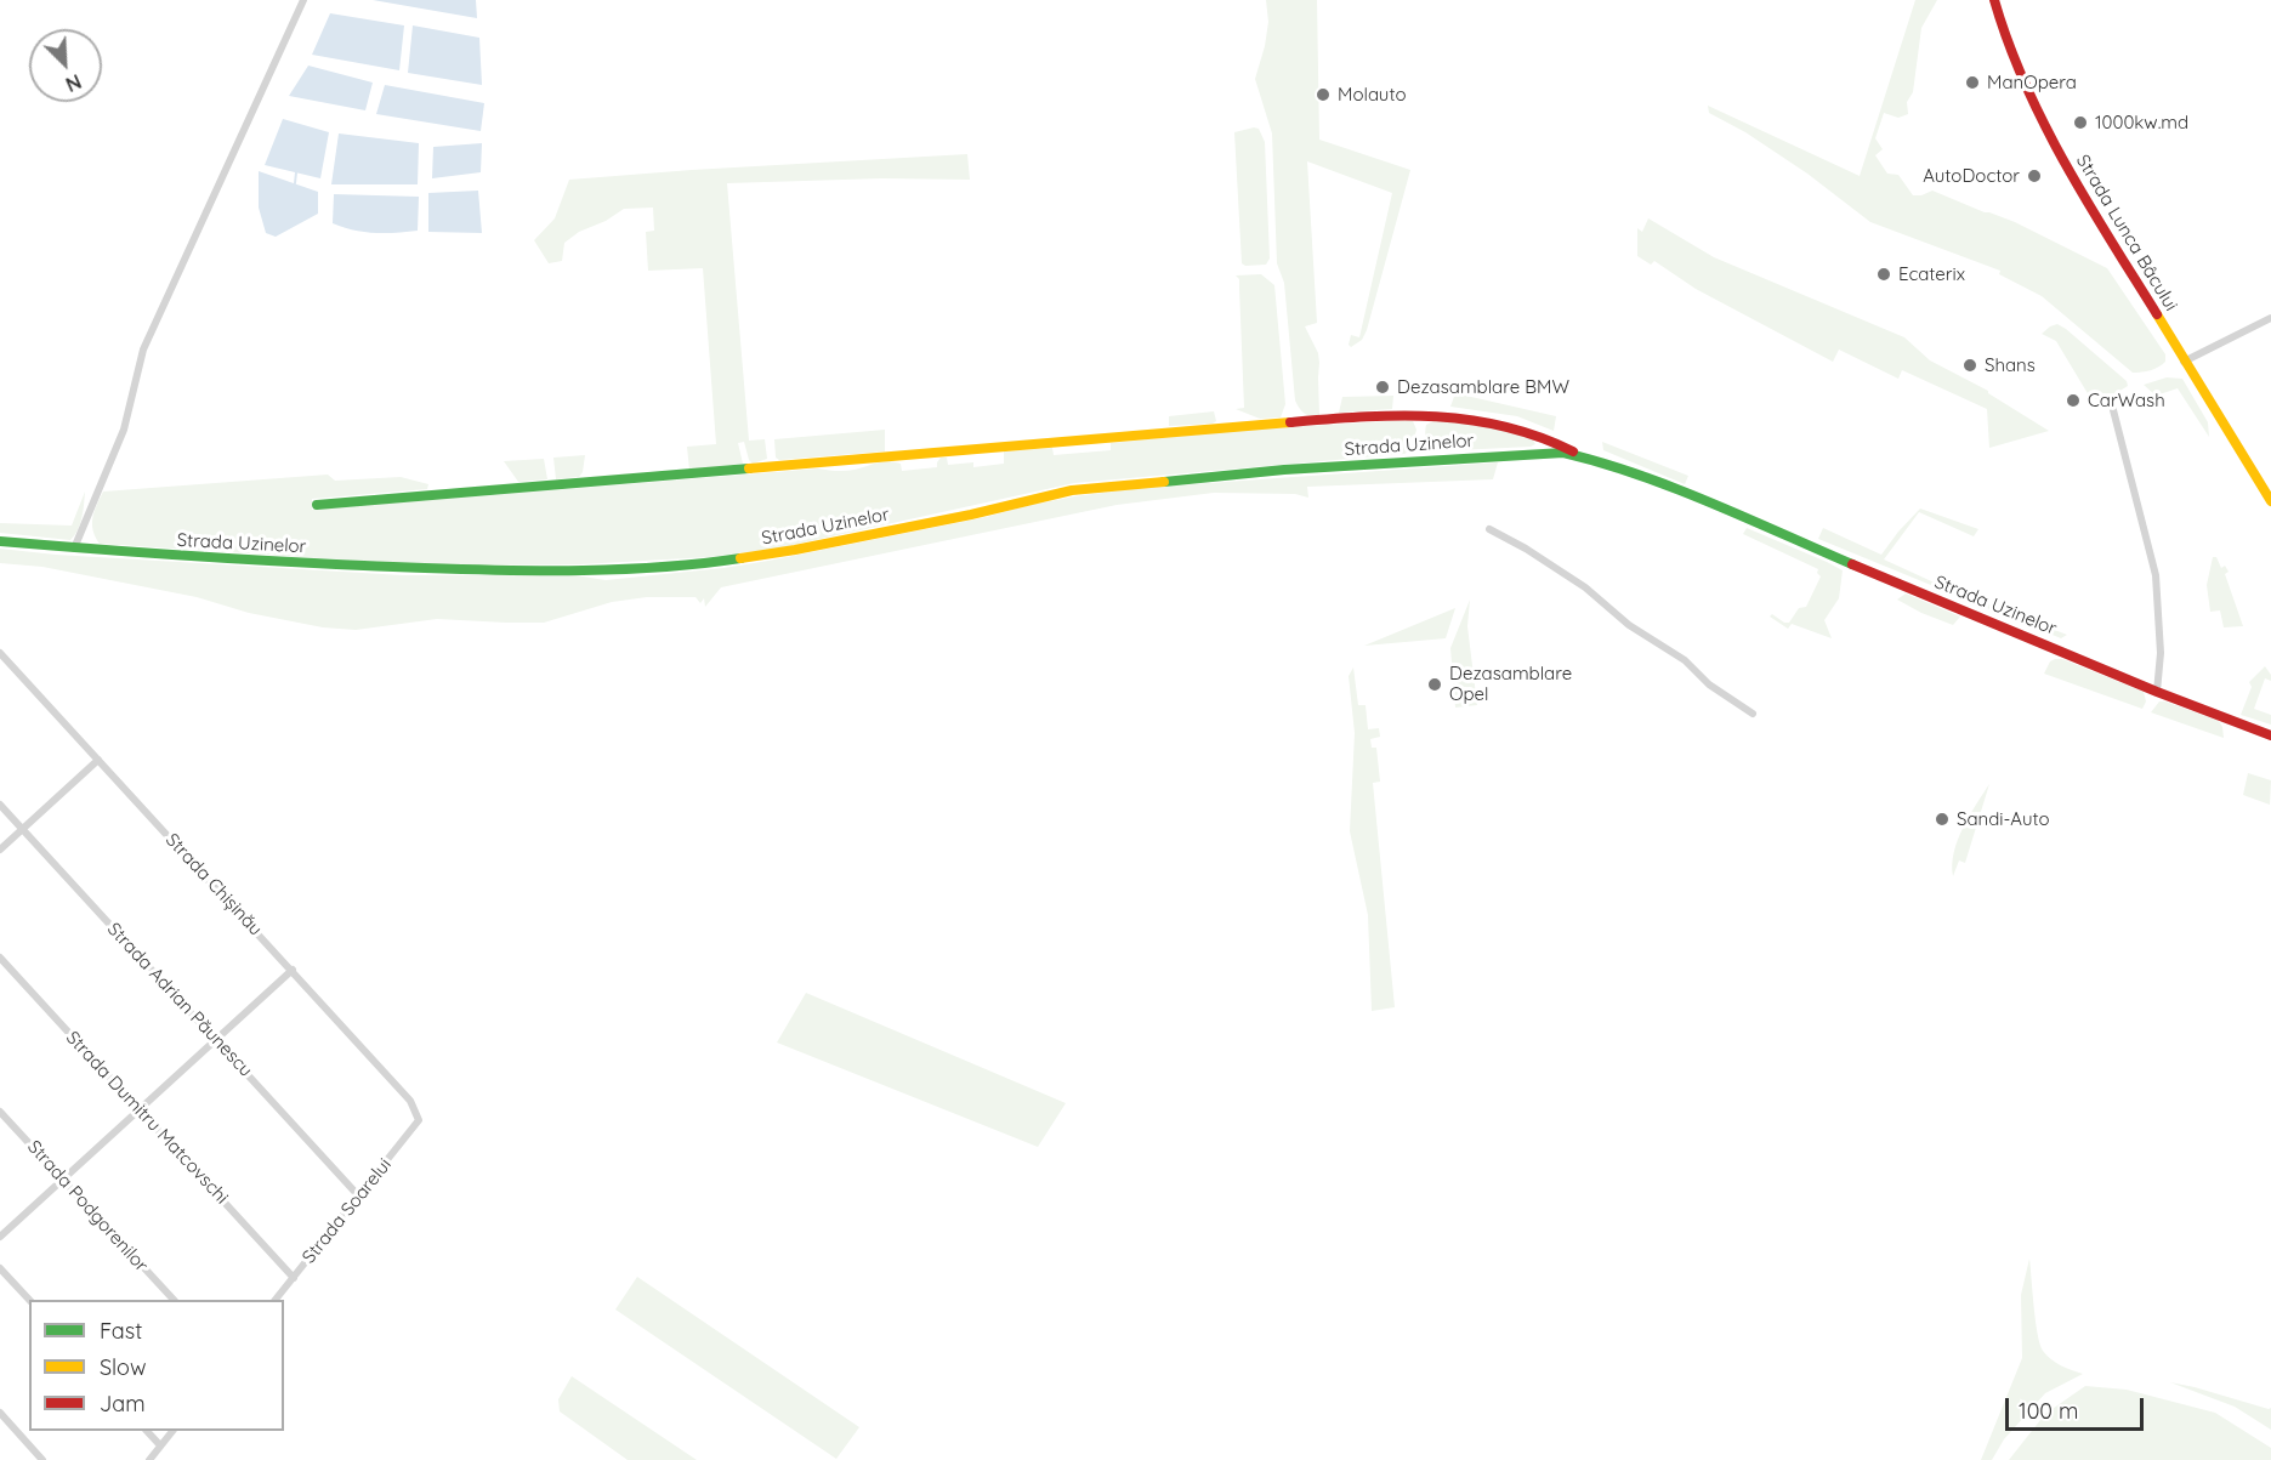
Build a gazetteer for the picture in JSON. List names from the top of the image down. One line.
{"streets":{"street":["Strada Lunca Bâcului","Strada Uzinelor","Strada Chișinău","Strada Adrian Păunescu","Strada Dumitru Matcovschi","Strada Podgorenilor","Strada Soarelui"]},"crossings":[["Strada Chișinău","Strada Soarelui"],["Strada Adrian Păunescu","Strada Soarelui"],["Strada Dumitru Matcovschi","Strada Soarelui"]],"places":["ManOpera","Molauto","1000kw.md","AutoDoctor","Ecaterix","Shans","Dezasamblare BMW","CarWash","Dezasamblare Opel","Sandi-Auto"],"legend":["Fast","Slow","Jam"],"scale_bar":"100 m","north":"bottom right"}
